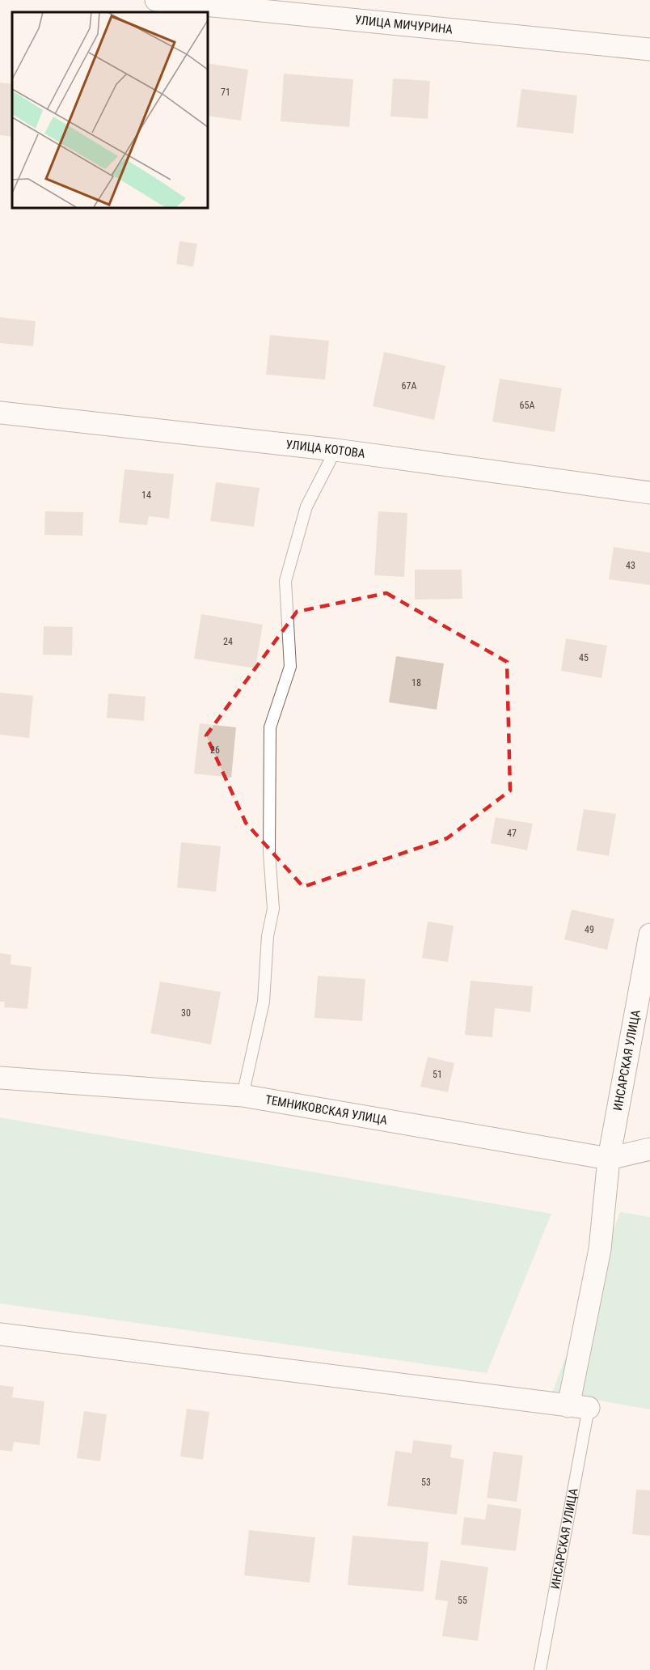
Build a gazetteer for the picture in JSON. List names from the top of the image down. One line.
{"streets":{"street":["УЛИЦА МИЧУРИНА","УЛИЦА КОТОВА","ИНСАРСКАЯ УЛИЦА","ТЕМНИКОВСКАЯ УЛИЦА"]},"crossings":[["ИНСАРСКАЯ УЛИЦА","ТЕМНИКОВСКАЯ УЛИЦА"]],"house_numbers":["71","67А","65А","14","43","24","45","18","26","47","49","30","51","53","55"]}
